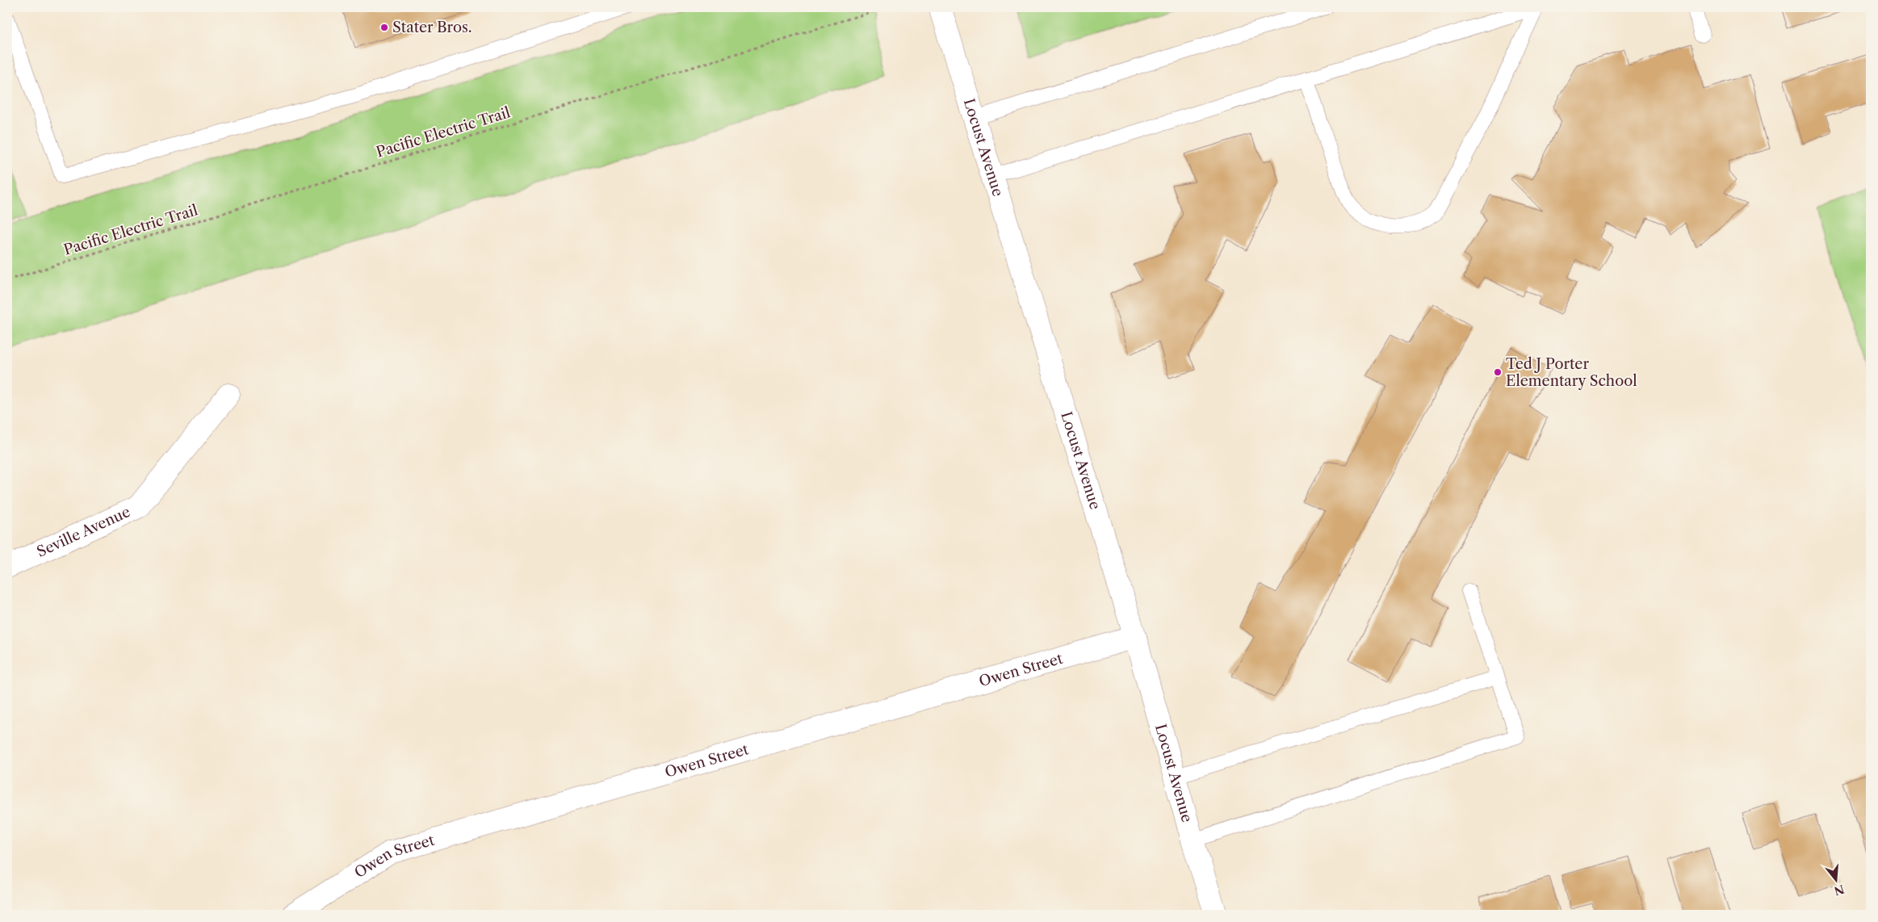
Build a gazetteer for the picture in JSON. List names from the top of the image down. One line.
{"streets":{"street":["Locust Avenue","Seville Avenue","Owen Street"],"path":["Pacific Electric Trail"]},"crossings":[["Locust Avenue","Owen Street"]],"places":["Stater Bros.","Ted J Porter Elementary School"],"north":"bottom"}
